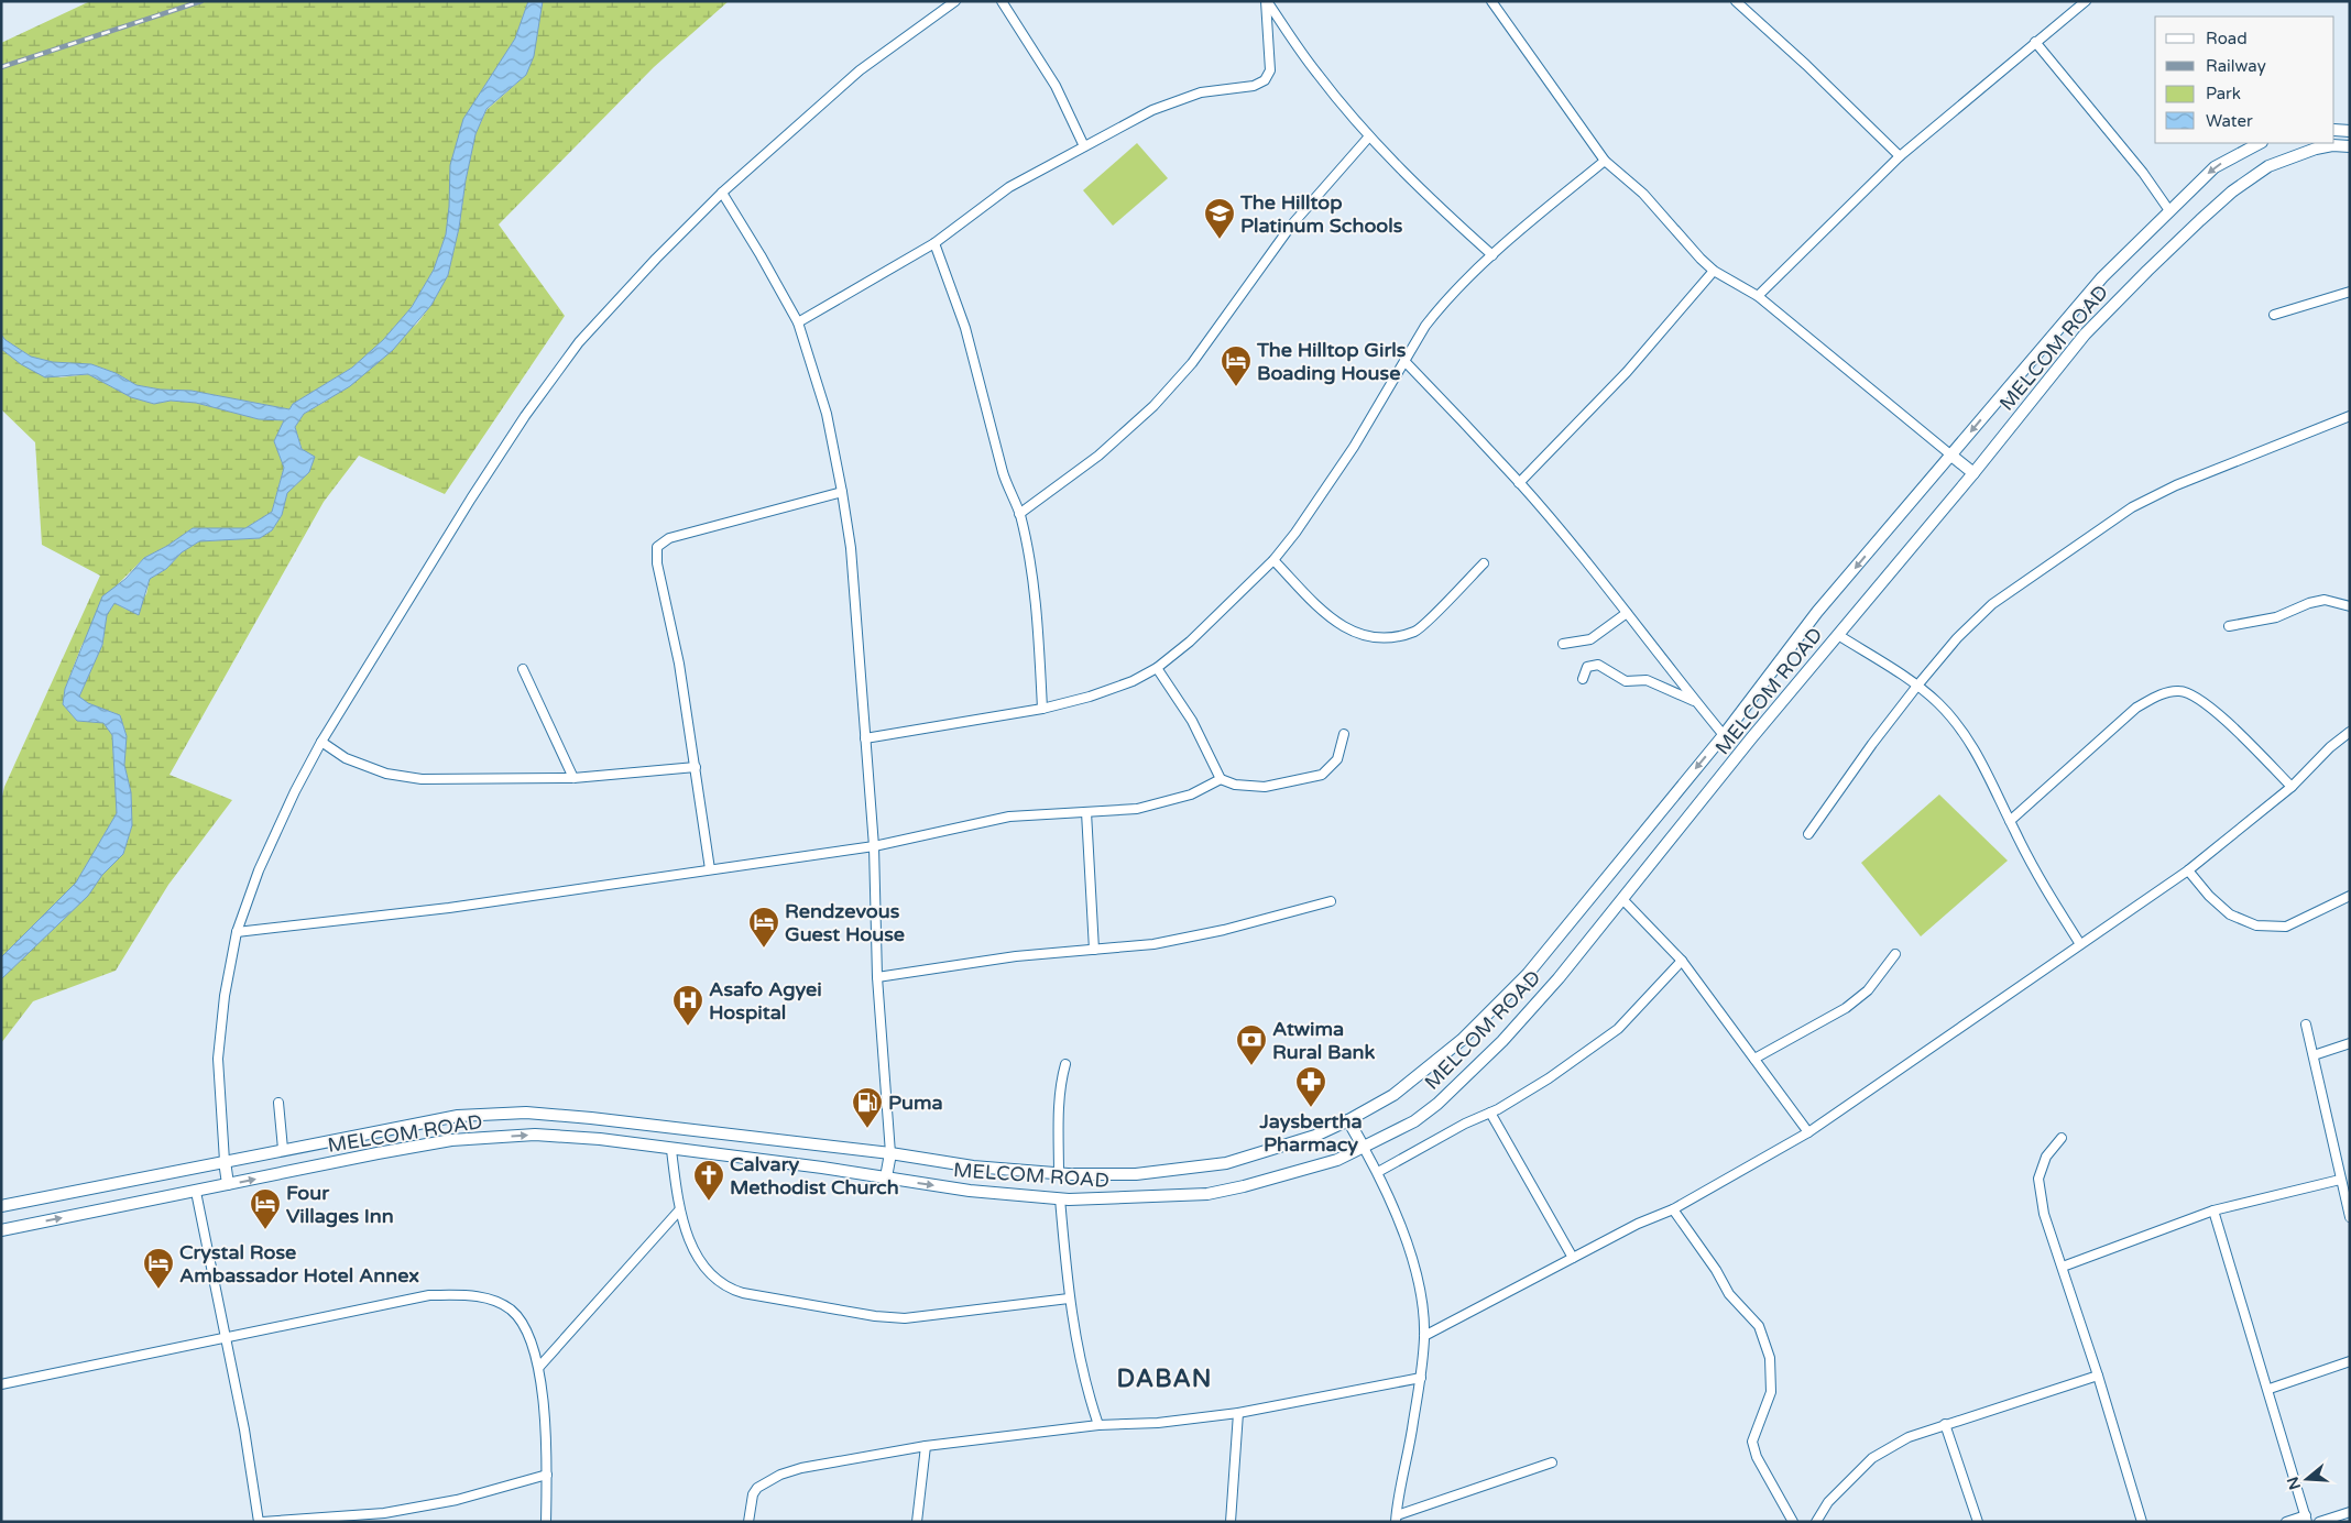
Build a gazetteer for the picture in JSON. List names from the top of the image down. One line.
{"streets":{"main road":["MELCOM ROAD"]},"districts":["DABAN"],"places":{"school or university":["The Hilltop Platinum Schools"],"hotel":["The Hilltop Girls Boading House","Rendzevous Guest House","Four Villages Inn","Crystal Rose Ambassador Hotel Annex"],"hospital":["Asafo Agyei Hospital"],"bank":["Atwima Rural Bank"],"pharmacy":["Jaysbertha Pharmacy"],"fuel station":["Puma"],"church":["Calvary Methodist Church"]},"legend":["Road","Railway","Park","Water"],"north":"left"}
